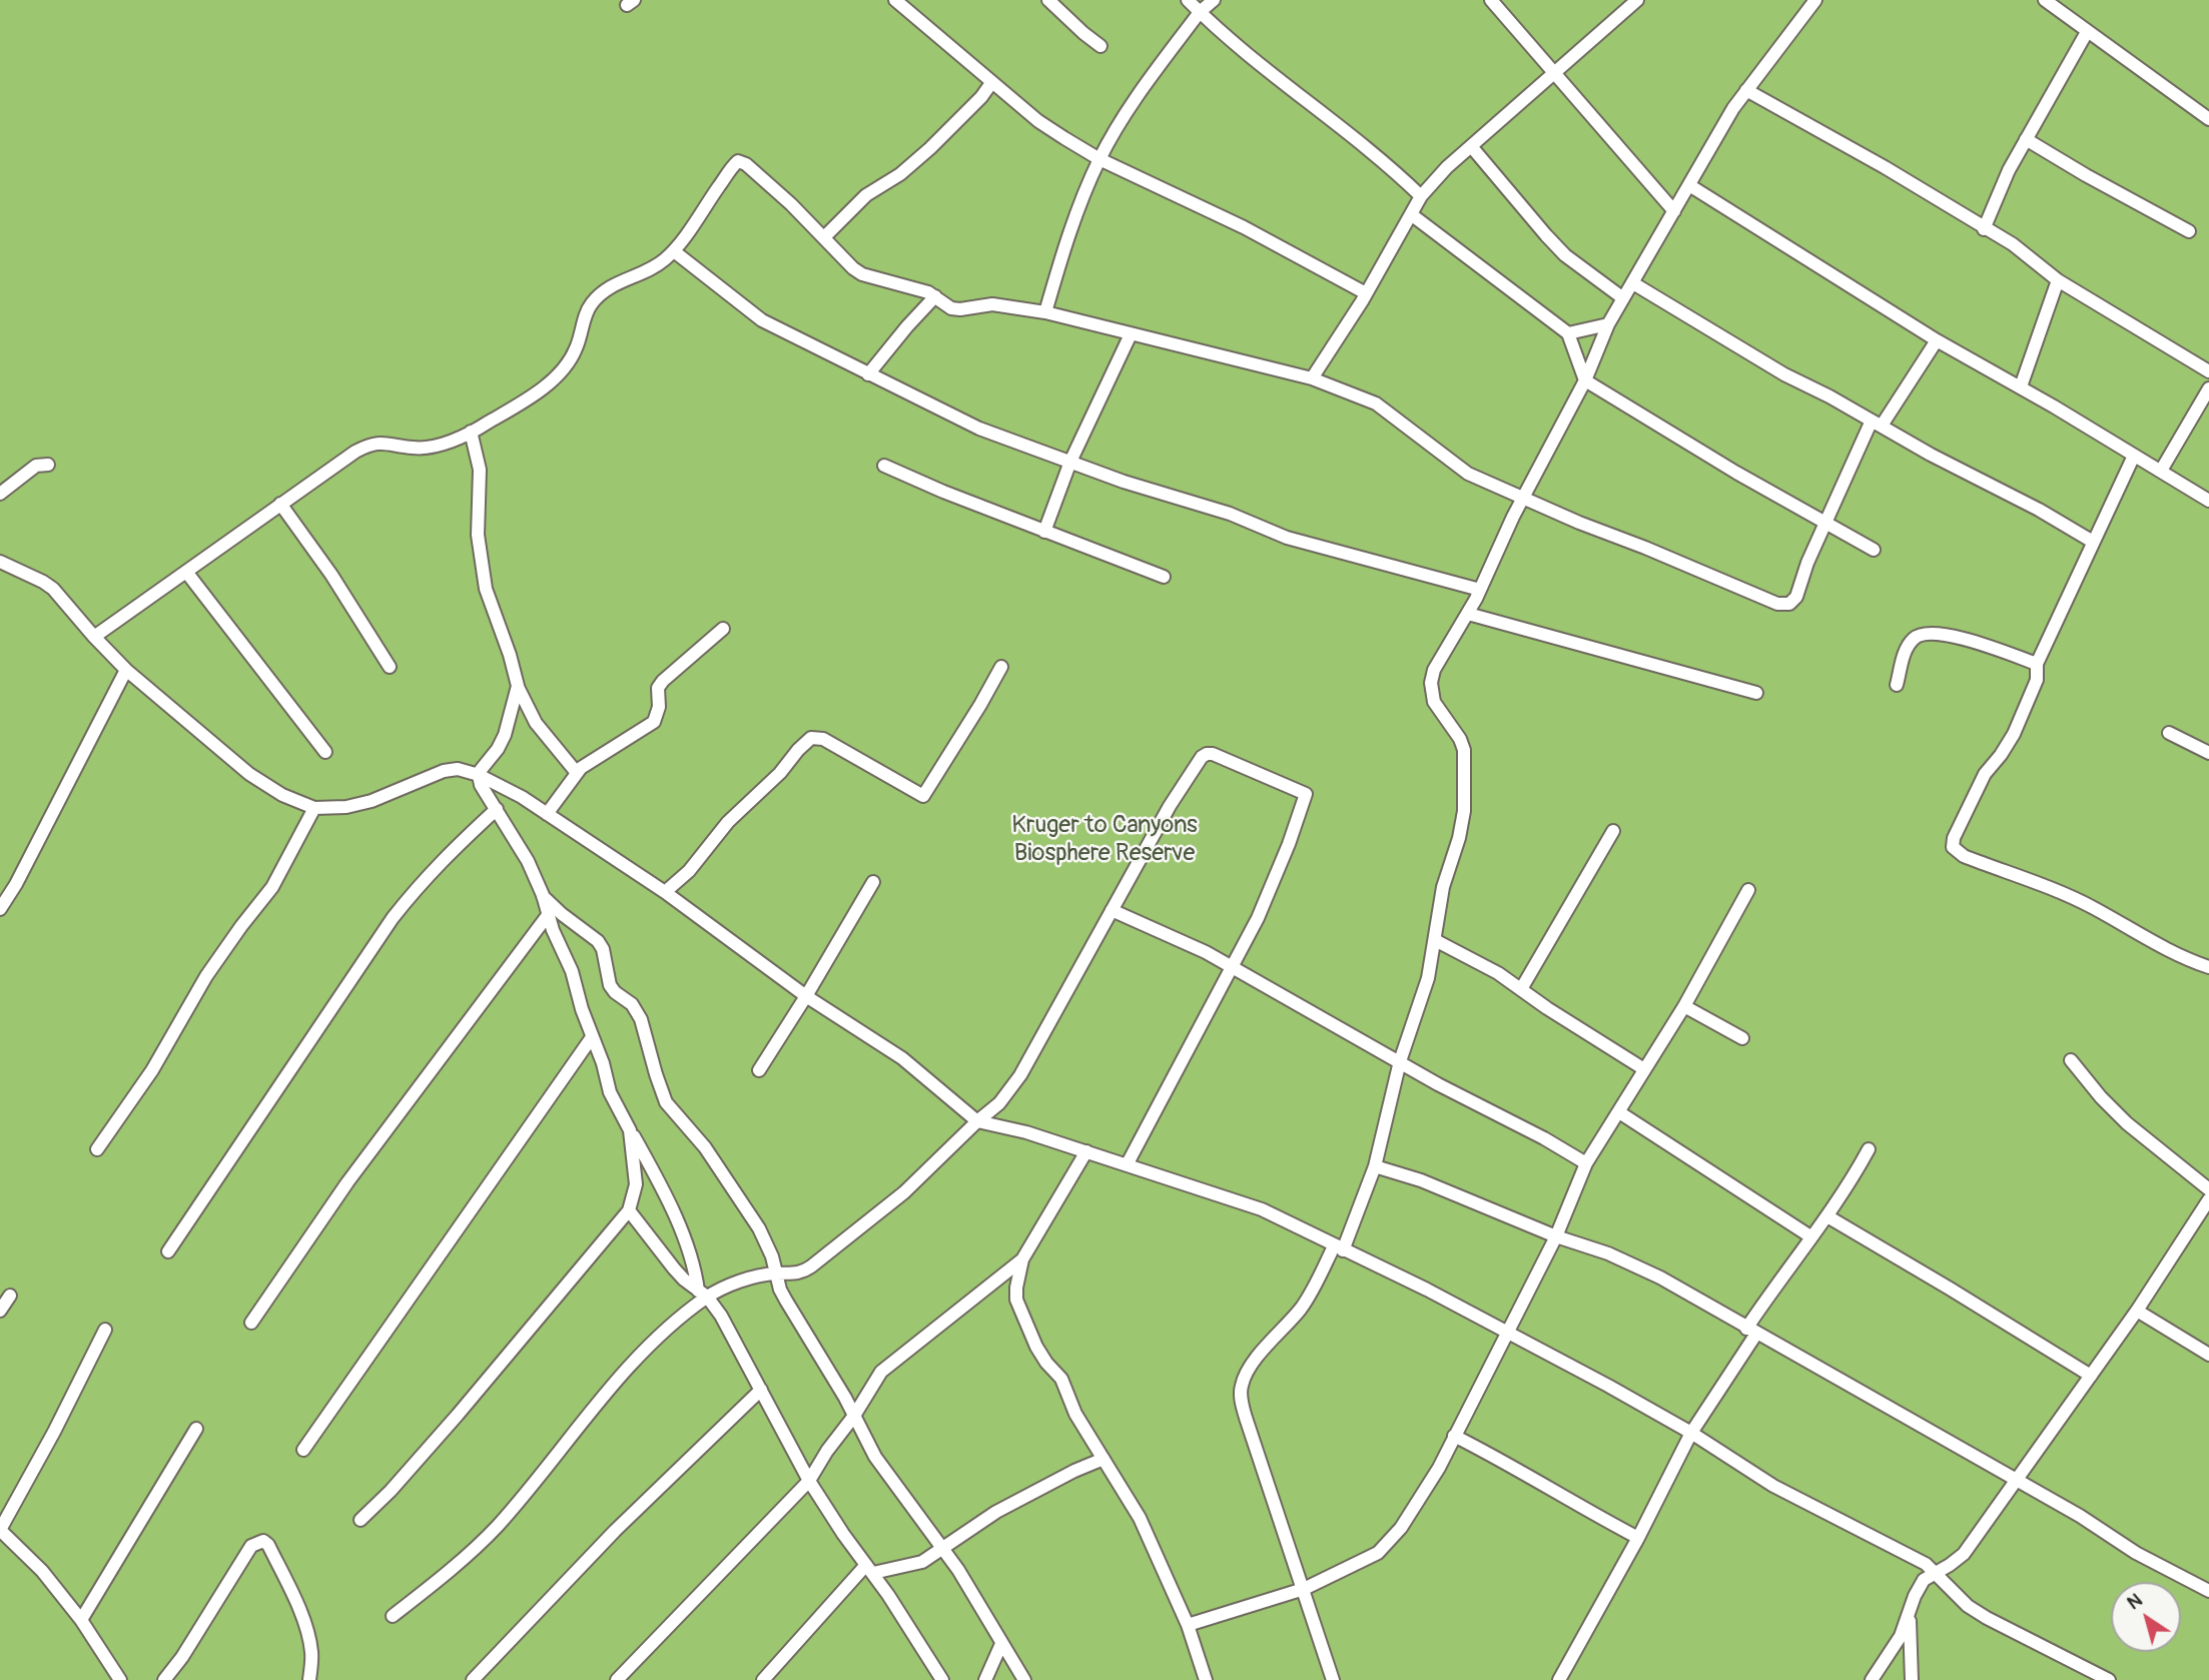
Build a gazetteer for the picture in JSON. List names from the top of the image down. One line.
{"parks":["Kruger to Canyons Biosphere Reserve"],"north":"top left"}
